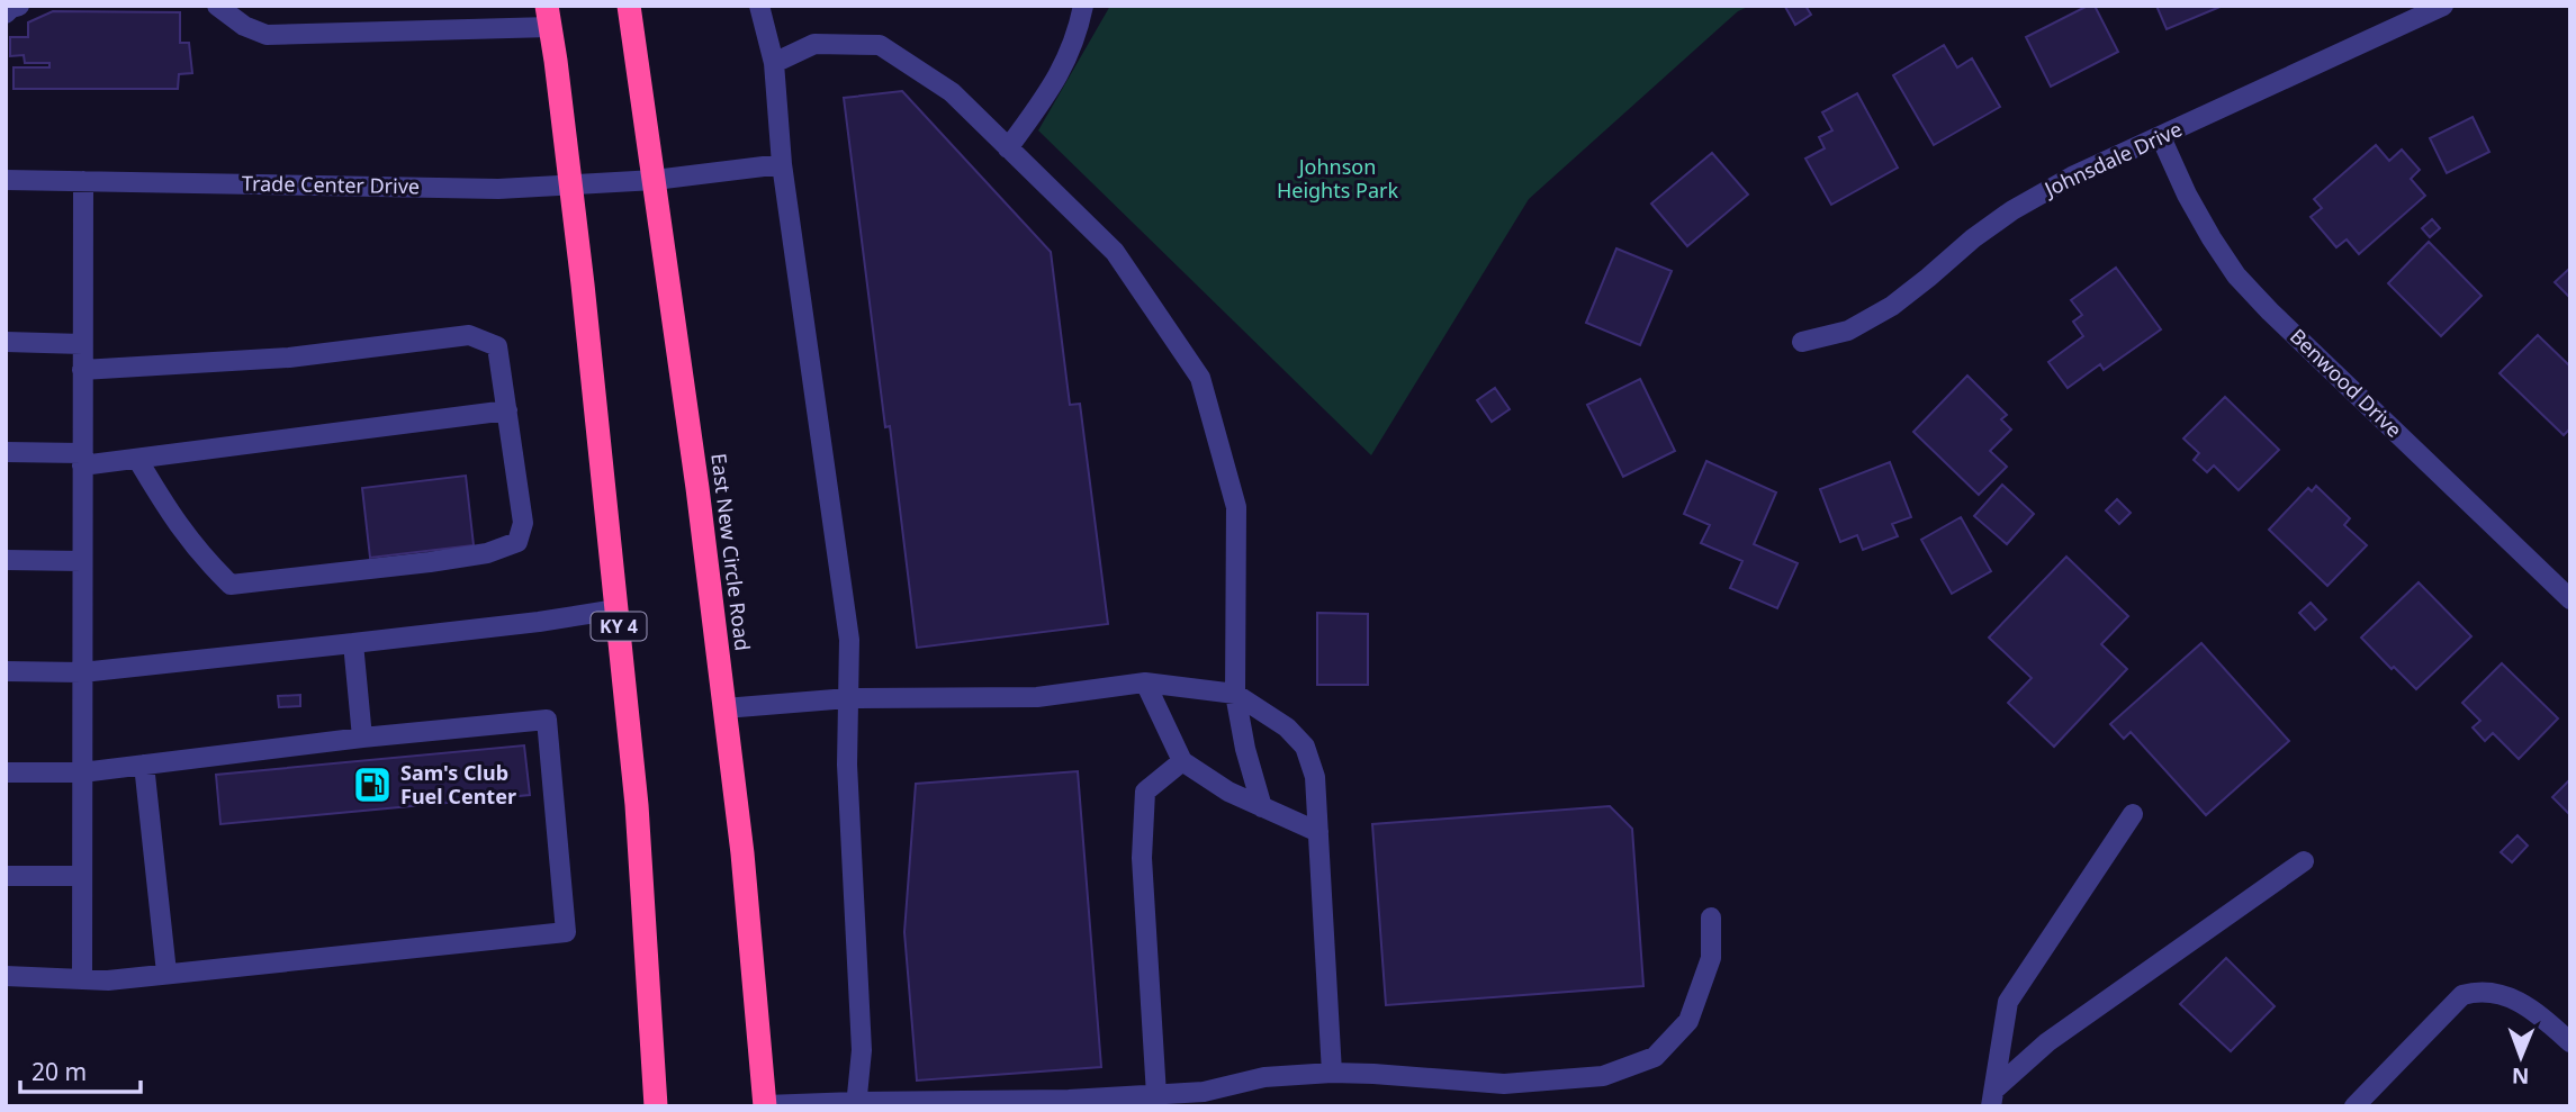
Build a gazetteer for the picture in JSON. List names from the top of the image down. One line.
{"streets":{"highway":["East New Circle Road","KY 4"],"street":["Johnsdale Drive","Trade Center Drive","Benwood Drive"]},"crossings":[["Johnsdale Drive","Benwood Drive"],["Trade Center Drive","East New Circle Road"],["Trade Center Drive","KY 4"]],"parks":["Johnson Heights Park"],"places":{"fuel station":["Sam's Club Fuel Center"]},"scale_bar":"20 m","north":"bottom"}
